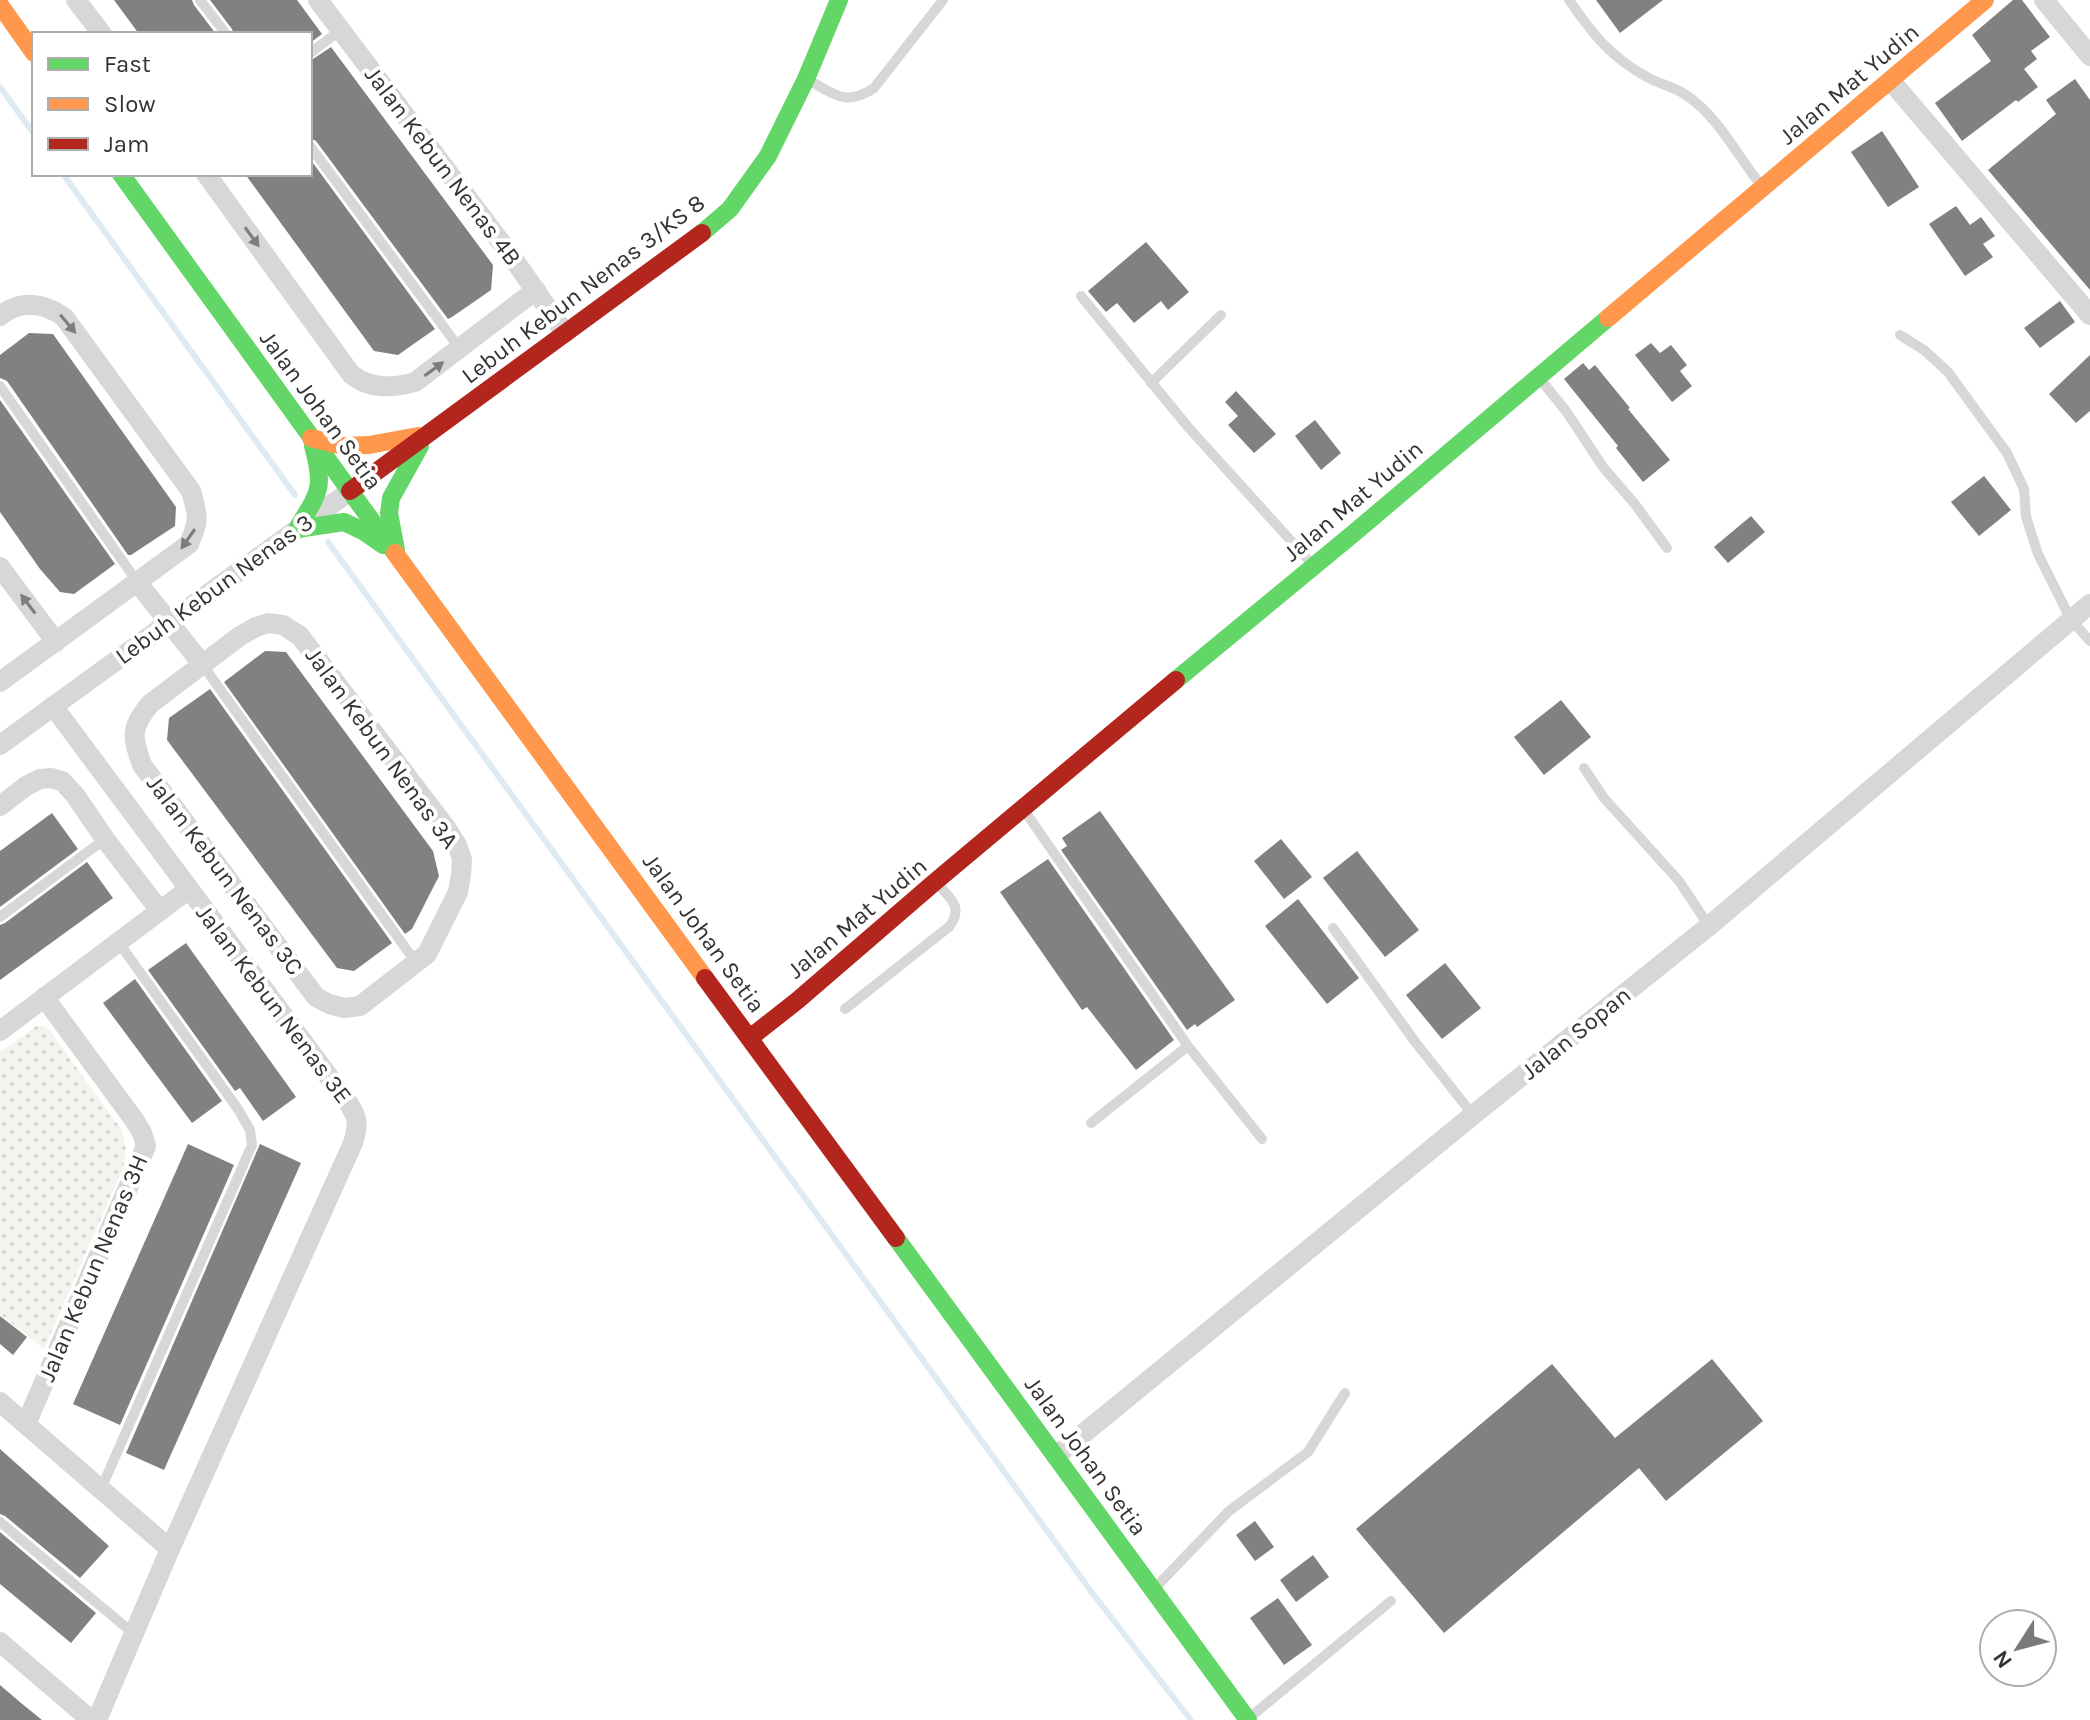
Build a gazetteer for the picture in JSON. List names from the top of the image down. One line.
{"streets":{"main road":["Jalan Mat Yudin","Lebuh Kebun Nenas 3/KS 8","Jalan Johan Setia","Lebuh Kebun Nenas 3"],"street":["Jalan Kebun Nenas 4B","Jalan Kebun Nenas 3A","Jalan Kebun Nenas 3C","Jalan Kebun Nenas 3E","Jalan Sopan","Jalan Kebun Nenas 3H"]},"crossings":[["Jalan Mat Yudin","Jalan Johan Setia"],["Jalan Kebun Nenas 4B","Lebuh Kebun Nenas 3/KS 8"],["Lebuh Kebun Nenas 3/KS 8","Lebuh Kebun Nenas 3"],["Jalan Johan Setia","Lebuh Kebun Nenas 3"],["Jalan Johan Setia","Jalan Sopan"],["Lebuh Kebun Nenas 3","Jalan Kebun Nenas 3E"],["Jalan Kebun Nenas 3A","Jalan Kebun Nenas 3C"]],"legend":["Fast","Slow","Jam"],"north":"bottom left"}
